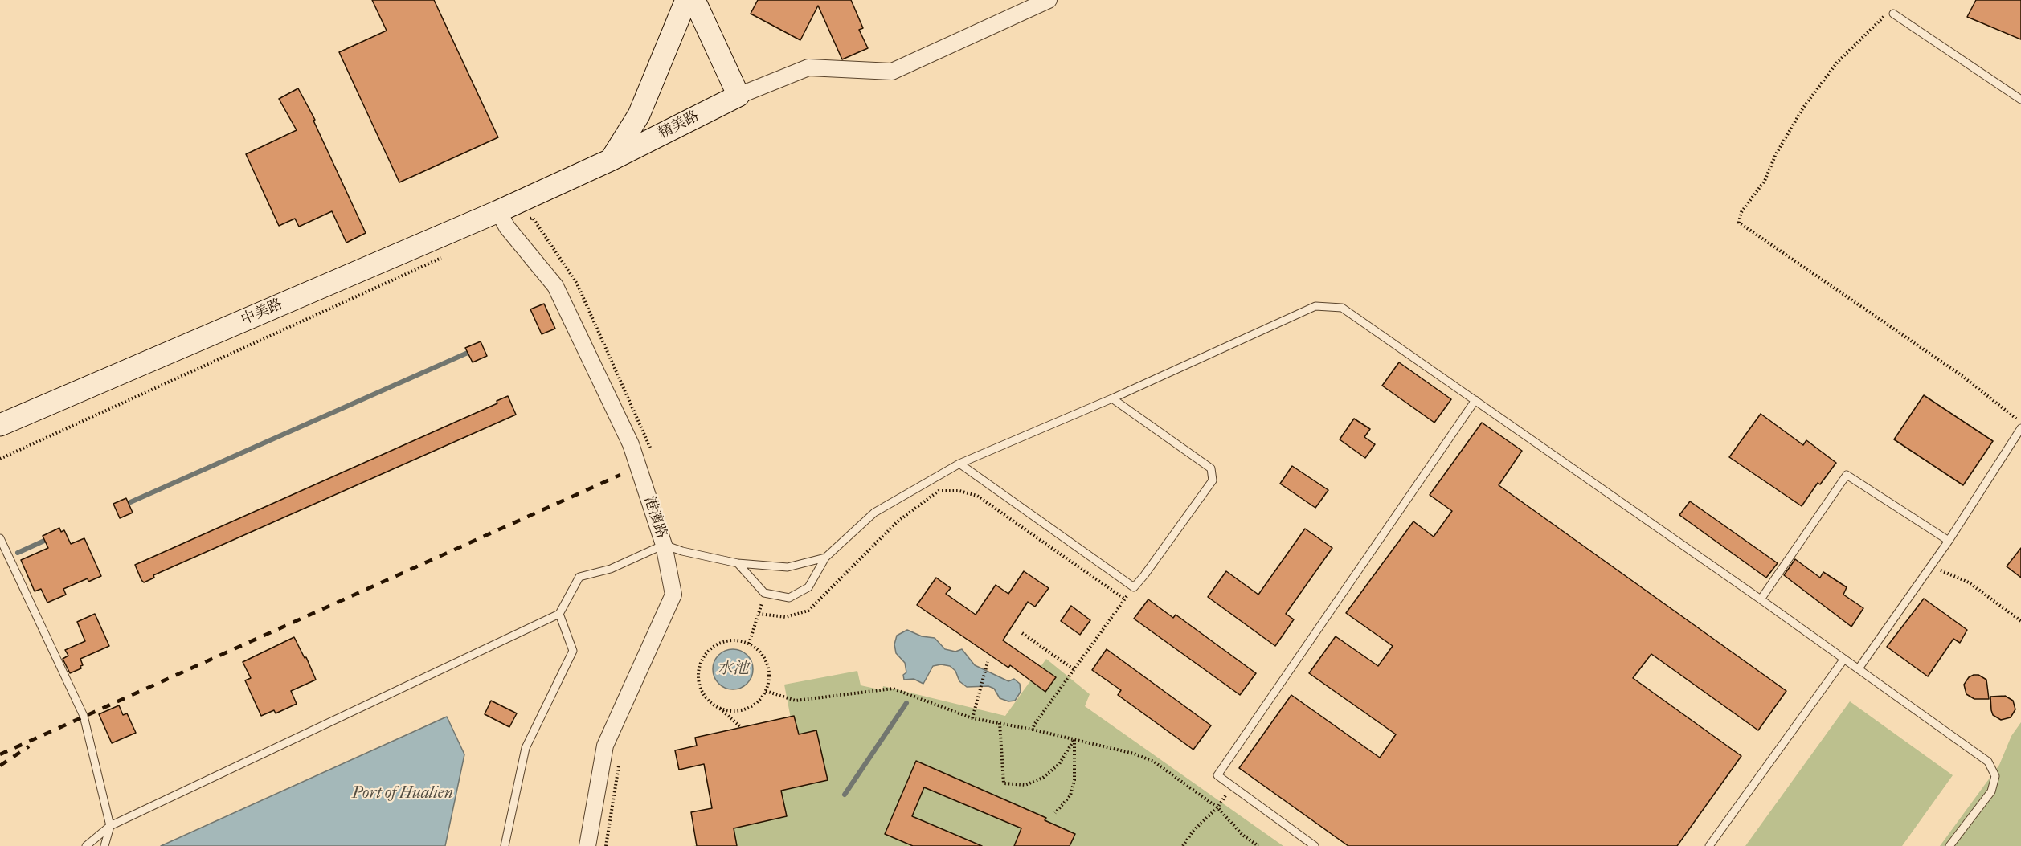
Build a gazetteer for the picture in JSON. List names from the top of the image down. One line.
{"streets":{"main road":["精美路","中美路"],"street":["港濱路"]},"crossings":[["精美路","中美路"],["中美路","港濱路"]],"water":["水池","Port of Hualien"]}
